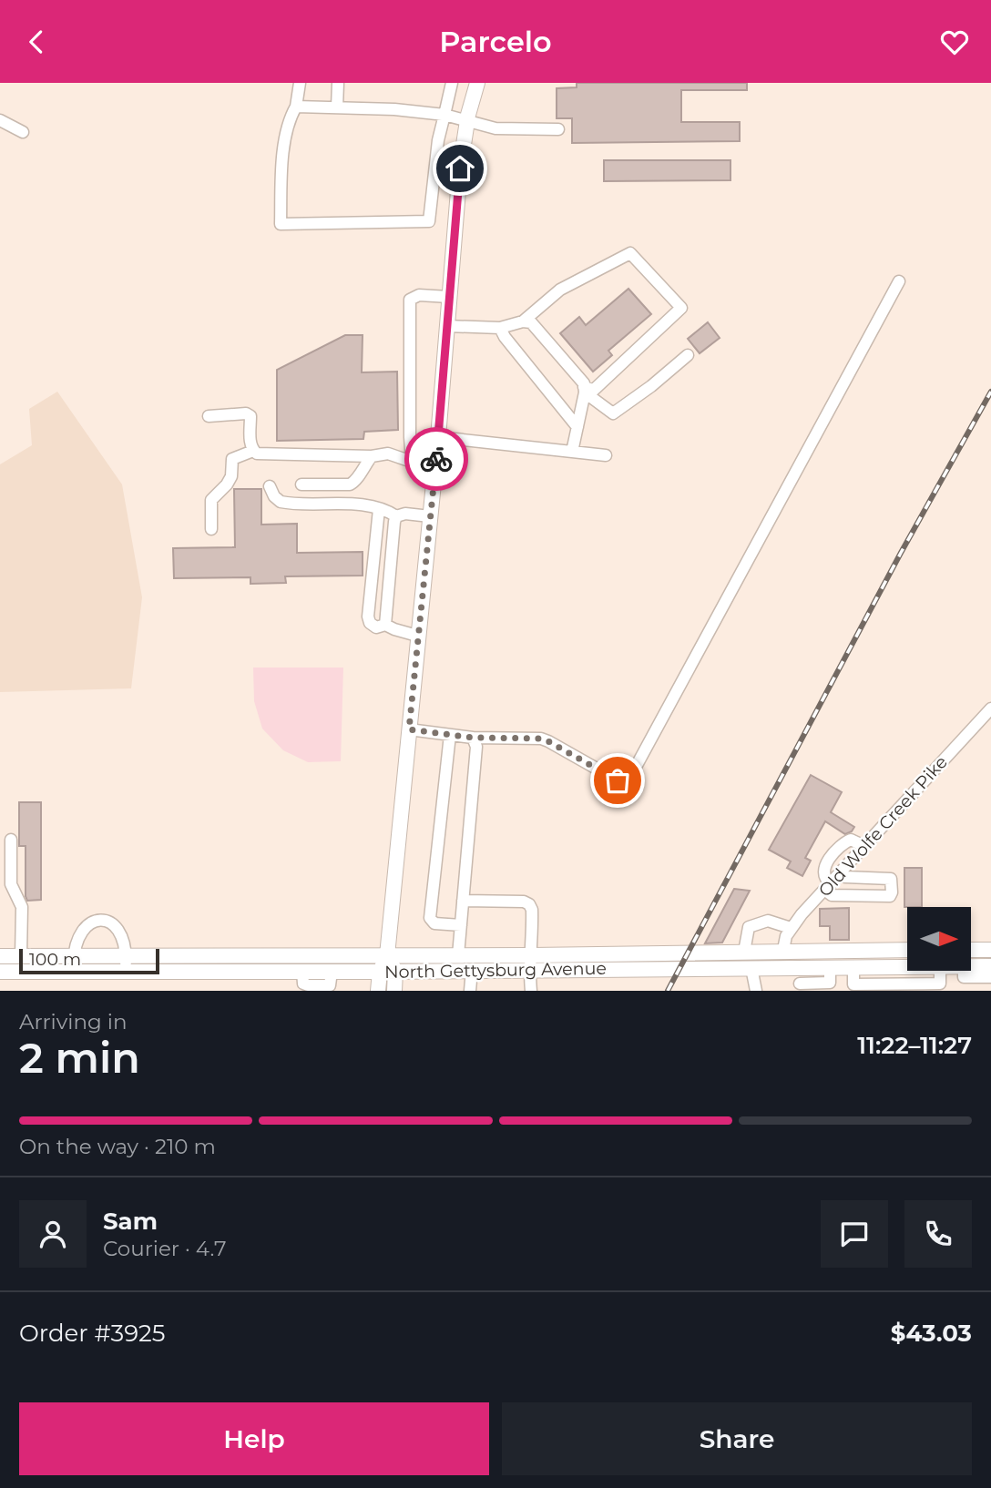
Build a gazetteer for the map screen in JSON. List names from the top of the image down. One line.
{"streets":{"main road":["North Gettysburg Avenue"],"street":["Old Wolfe Creek Pike"]},"crossings":[["Old Wolfe Creek Pike","North Gettysburg Avenue"]],"scale_bar":"100 m","north":"right","page":{"header":"Parcelo","scale":"100 m","heading":["2 min","Arriving in","11:22–11:27"],"panel":["Sam","Courier · 4.7","Order #3925","$43.03"],"bar":"On the way · 210 m","buttons":["Help","Share"]}}
